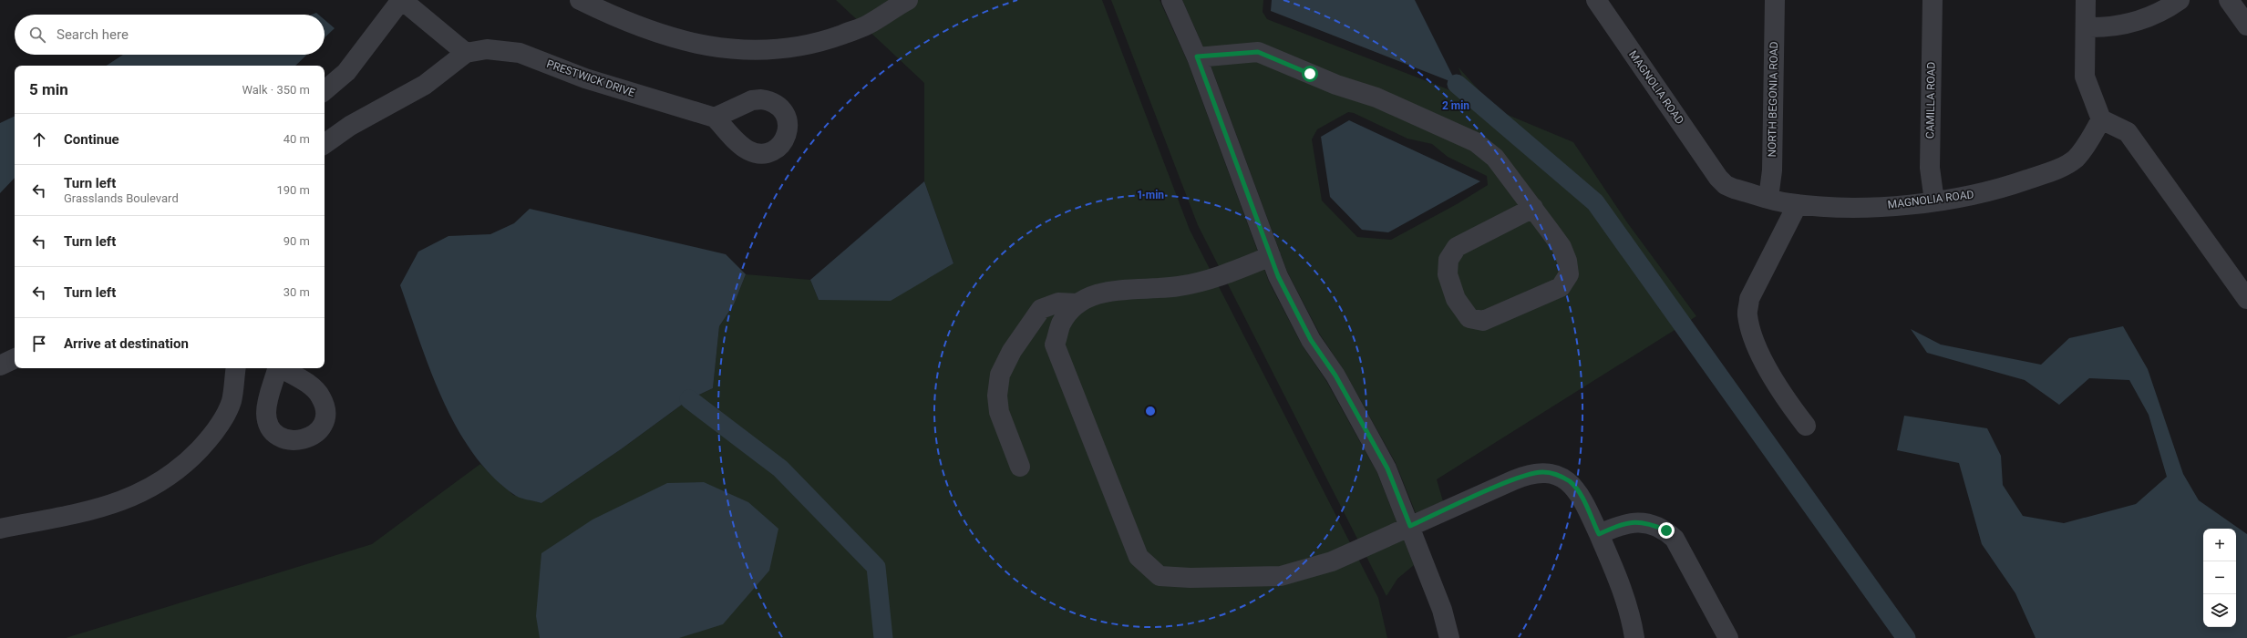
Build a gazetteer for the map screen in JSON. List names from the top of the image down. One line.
{"streets":{"street":["PRESTWICK DRIVE","MAGNOLIA ROAD","NORTH BEGONIA ROAD","CAMILLA ROAD"]},"crossings":[["MAGNOLIA ROAD","NORTH BEGONIA ROAD"],["MAGNOLIA ROAD","CAMILLA ROAD"]],"page":{"search":"Search here","heading":["5 min","Walk · 350 m"],"list":[["Continue","40 m"],["Turn left","Grasslands Boulevard","190 m"],["Turn left","90 m"],["Turn left","30 m"],"Arrive at destination"],"map_buttons":["+","−"]},"rings":["2 min","1 min"]}
